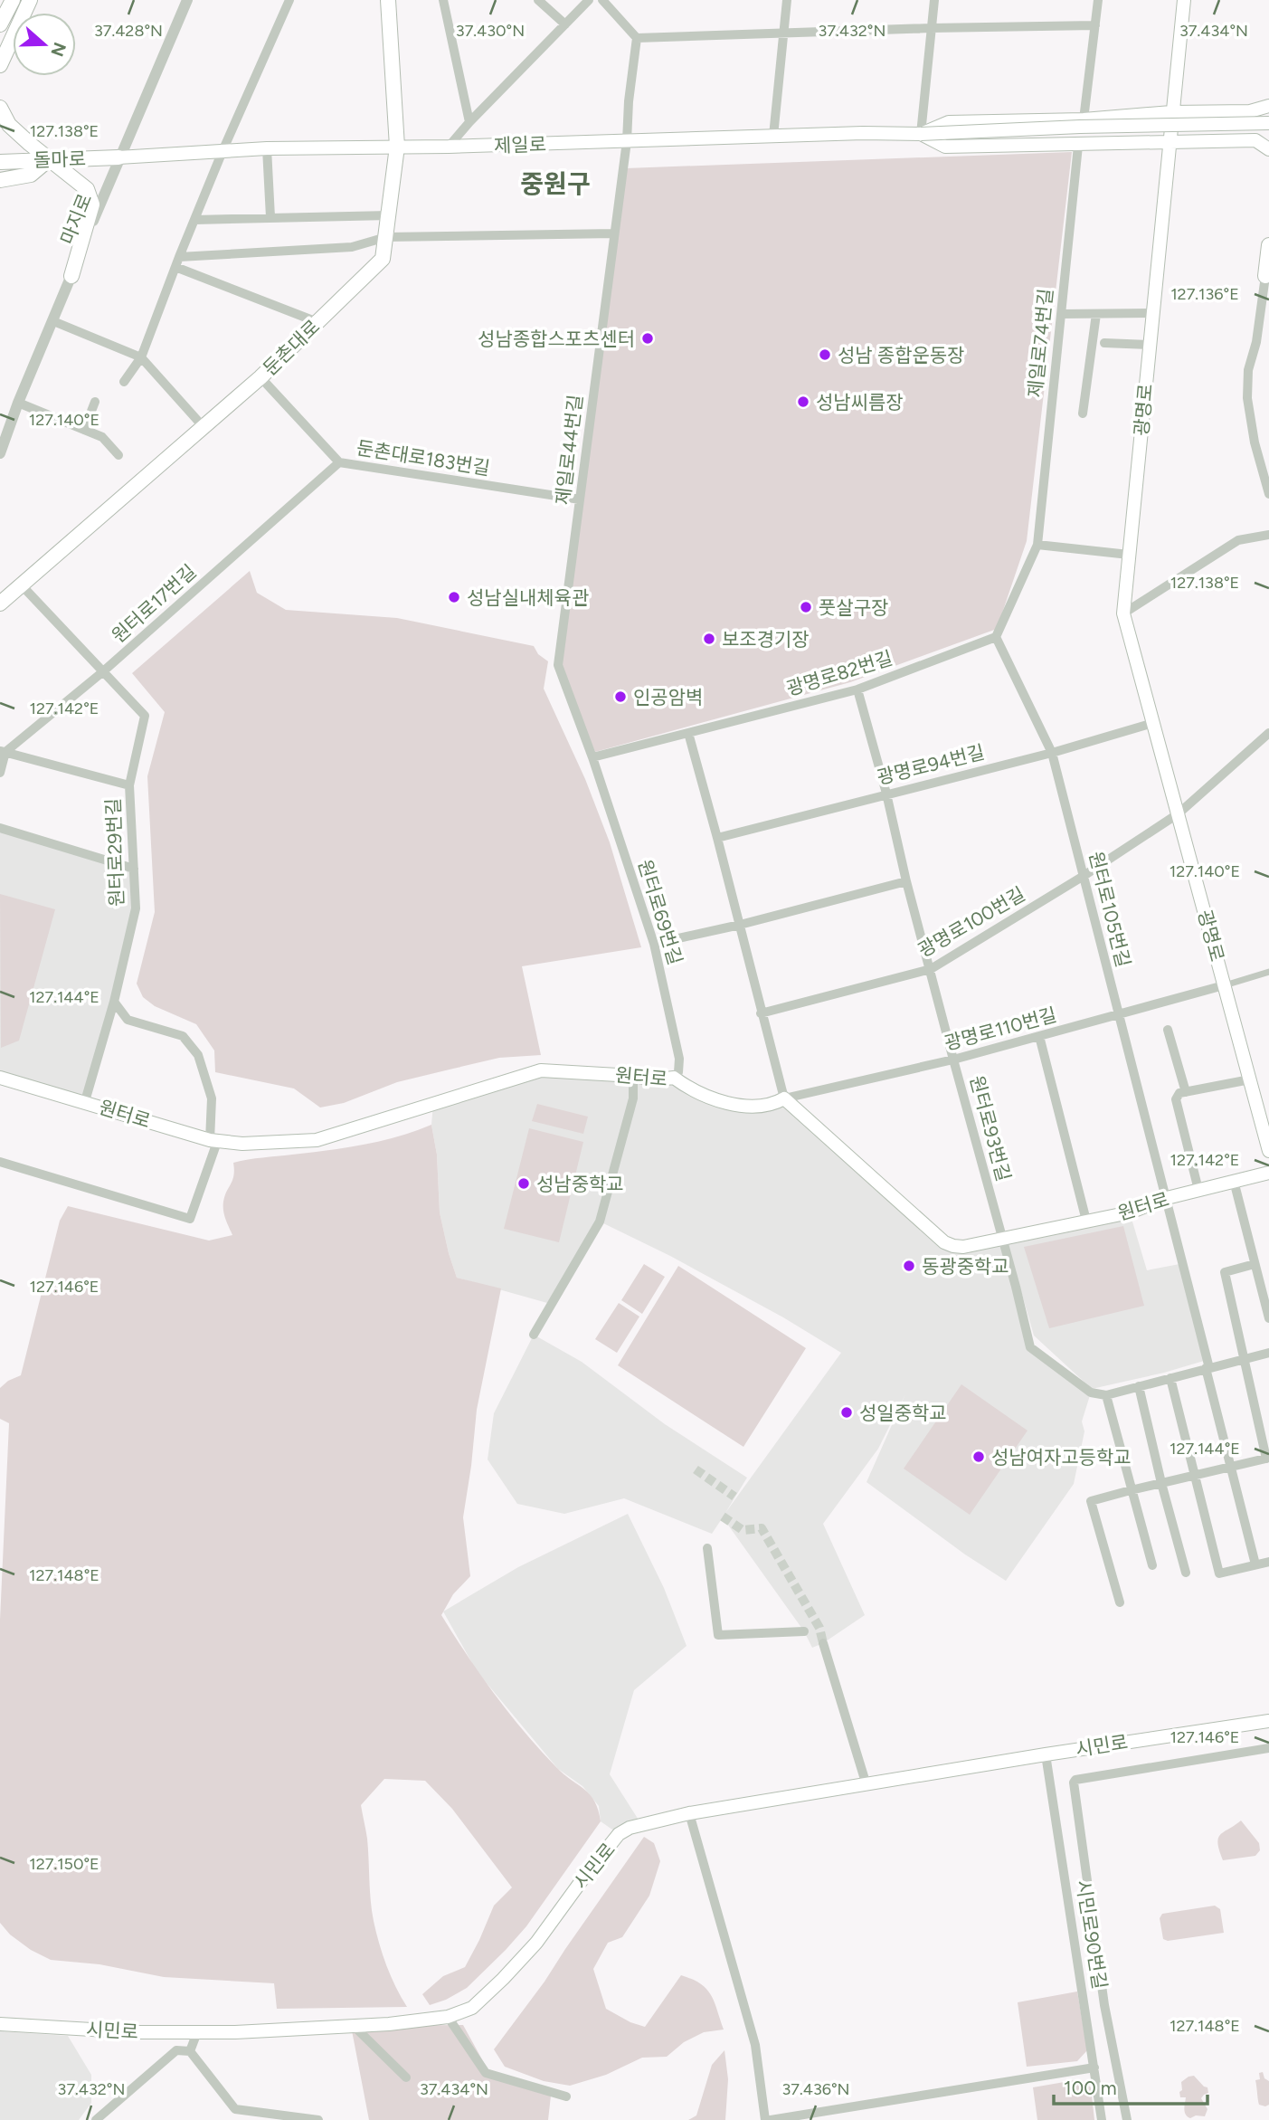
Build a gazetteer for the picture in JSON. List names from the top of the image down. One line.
{"streets":{"main road":["제일로","돌마로","둔촌대로","광명로","원터로","시민로"],"street":["마지로","제일로74번길","제일로44번길","둔촌대로183번길","원터로17번길","광명로82번길","광명로94번길","원터로29번길","원터로105번길","원터로69번길","광명로100번길","광명로110번길","원터로93번길","시민로90번길"]},"crossings":[["제일로","돌마로"],["제일로","마지로"],["제일로","둔촌대로"],["제일로","제일로44번길"],["돌마로","마지로"],["둔촌대로","둔촌대로183번길"],["광명로","광명로94번길"],["광명로","광명로100번길"],["광명로","광명로110번길"],["제일로44번길","둔촌대로183번길"],["제일로44번길","광명로82번길"],["제일로44번길","원터로69번길"],["둔촌대로183번길","원터로17번길"],["원터로17번길","원터로29번길"],["광명로82번길","원터로105번길"],["광명로82번길","원터로69번길"],["광명로82번길","원터로93번길"],["광명로94번길","원터로105번길"],["광명로94번길","원터로93번길"],["원터로29번길","원터로"],["원터로105번길","광명로100번길"],["원터로105번길","광명로110번길"],["원터로105번길","원터로"],["원터로69번길","원터로"],["광명로100번길","원터로93번길"],["광명로110번길","원터로"],["광명로110번길","원터로93번길"],["원터로","원터로93번길"],["시민로","시민로90번길"]],"districts":["중원구"],"places":["성남종합스포츠센터","성남 종합운동장","성남씨름장","성남실내체육관","풋살구장","보조경기장","인공암벽","성남중학교","동광중학교","성일중학교","성남여자고등학교"],"scale_bar":"100 m","north":"right","coordinates":["37.432°N","37.434°N","37.428°N","37.430°N","127.138°E","127.136°E","127.140°E","127.142°E","127.144°E","127.146°E","127.148°E","127.150°E","37.436°N"]}
